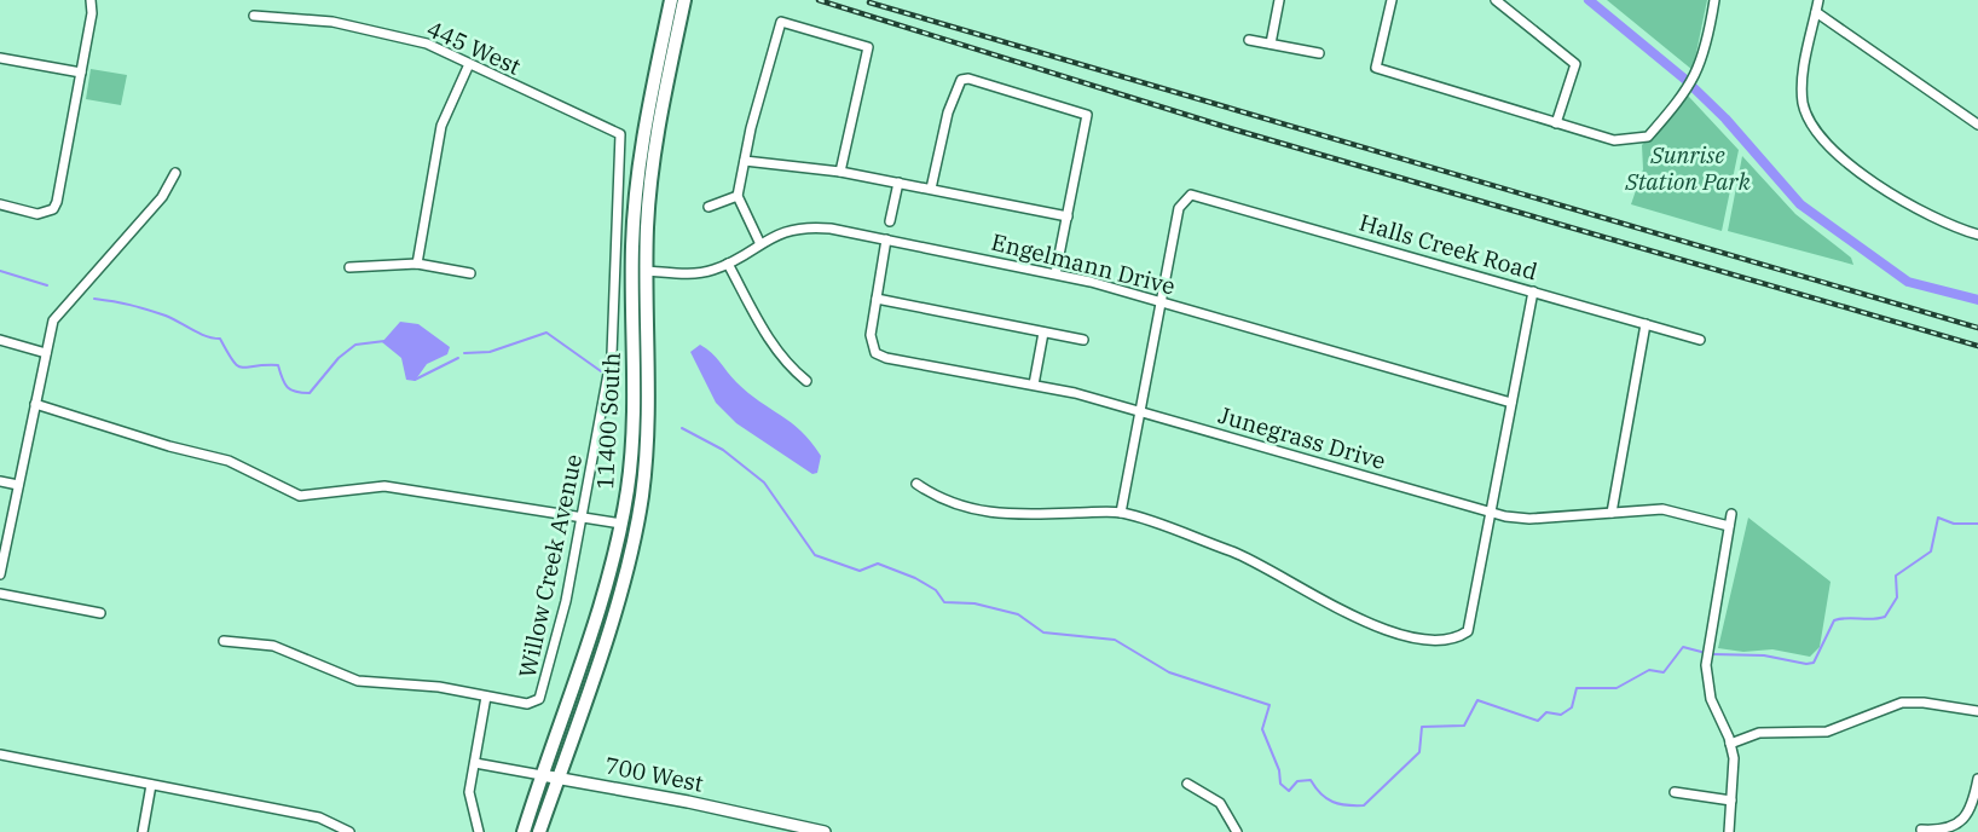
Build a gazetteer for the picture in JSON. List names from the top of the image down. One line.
{"streets":{"main road":["11400 South"],"street":["445 West","Halls Creek Road","Engelmann Drive","Junegrass Drive","Willow Creek Avenue","700 West"]},"crossings":[["445 West","Willow Creek Avenue"],["Halls Creek Road","Engelmann Drive"],["Engelmann Drive","11400 South"],["11400 South","700 West"]],"parks":["Sunrise Station Park"]}
